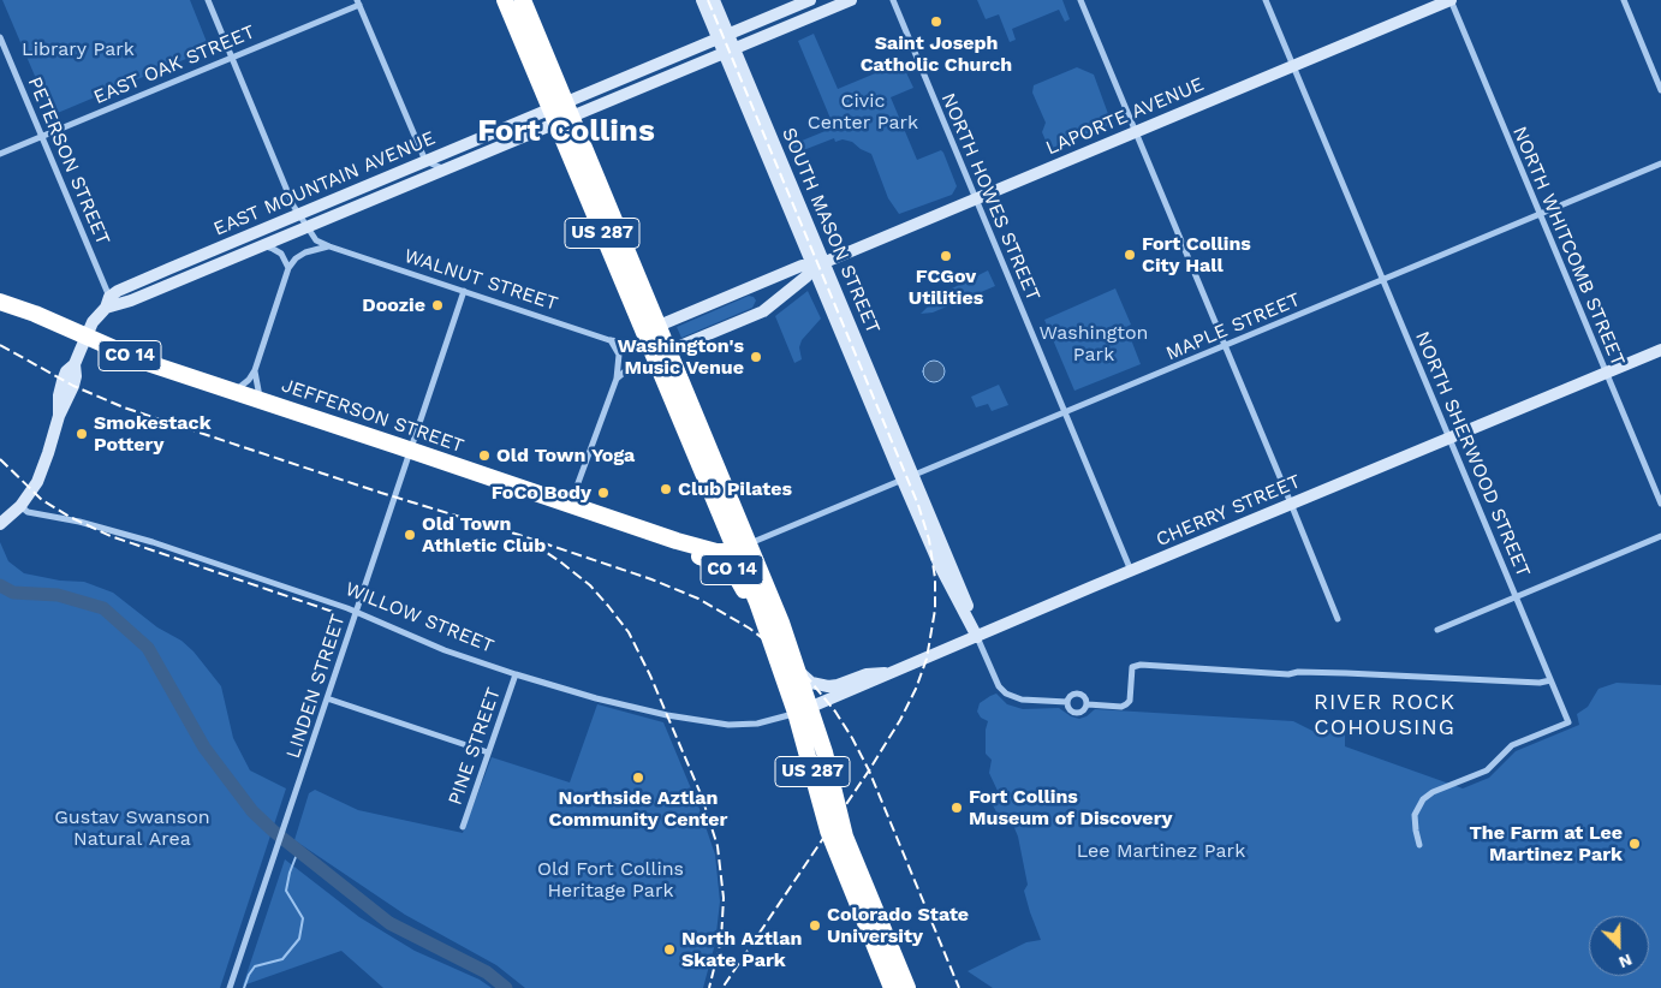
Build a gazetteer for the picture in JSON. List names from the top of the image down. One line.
{"streets":{"highway":["US 287","CO 14","JEFFERSON STREET"],"street":["EAST OAK STREET","LAPORTE AVENUE","PETERSON STREET","EAST MOUNTAIN AVENUE","NORTH HOWES STREET","NORTH WHITCOMB STREET","WALNUT STREET","MAPLE STREET","NORTH SHERWOOD STREET","CHERRY STREET","WILLOW STREET","LINDEN STREET","PINE STREET"]},"crossings":[["EAST OAK STREET","PETERSON STREET"],["EAST OAK STREET","WALNUT STREET"],["LAPORTE AVENUE","NORTH HOWES STREET"],["LAPORTE AVENUE","US 287"],["LAPORTE AVENUE","NORTH WHITCOMB STREET"],["LAPORTE AVENUE","NORTH SHERWOOD STREET"],["PETERSON STREET","EAST MOUNTAIN AVENUE"],["EAST MOUNTAIN AVENUE","US 287"],["EAST MOUNTAIN AVENUE","WALNUT STREET"],["EAST MOUNTAIN AVENUE","CO 14"],["EAST MOUNTAIN AVENUE","JEFFERSON STREET"],["EAST MOUNTAIN AVENUE","WILLOW STREET"],["NORTH HOWES STREET","MAPLE STREET"],["NORTH HOWES STREET","CHERRY STREET"],["US 287","WALNUT STREET"],["US 287","MAPLE STREET"],["US 287","CO 14"],["US 287","JEFFERSON STREET"],["US 287","CHERRY STREET"],["US 287","WILLOW STREET"],["NORTH WHITCOMB STREET","MAPLE STREET"],["NORTH WHITCOMB STREET","CHERRY STREET"],["WALNUT STREET","LINDEN STREET"],["MAPLE STREET","JEFFERSON STREET"],["MAPLE STREET","NORTH SHERWOOD STREET"],["CO 14","JEFFERSON STREET"],["JEFFERSON STREET","LINDEN STREET"],["NORTH SHERWOOD STREET","CHERRY STREET"],["CHERRY STREET","WILLOW STREET"],["WILLOW STREET","LINDEN STREET"],["WILLOW STREET","PINE STREET"]],"districts":["Fort Collins","RIVER ROCK COHOUSING"],"parks":["Library Park","Civic Center Park","Washington Park","Gustav Swanson Natural Area","Lee Martinez Park","Old Fort Collins Heritage Park"],"places":["Saint Joseph Catholic Church","Fort Collins City Hall","FCGov Utilities","Doozie","Washington's Music Venue","Smokestack Pottery","Old Town Yoga","Club Pilates","FoCo Body","Old Town Athletic Club","Northside Aztlan Community Center","Fort Collins Museum of Discovery","The Farm at Lee Martinez Park","Colorado State University","North Aztlan Skate Park"],"north":"bottom right"}
